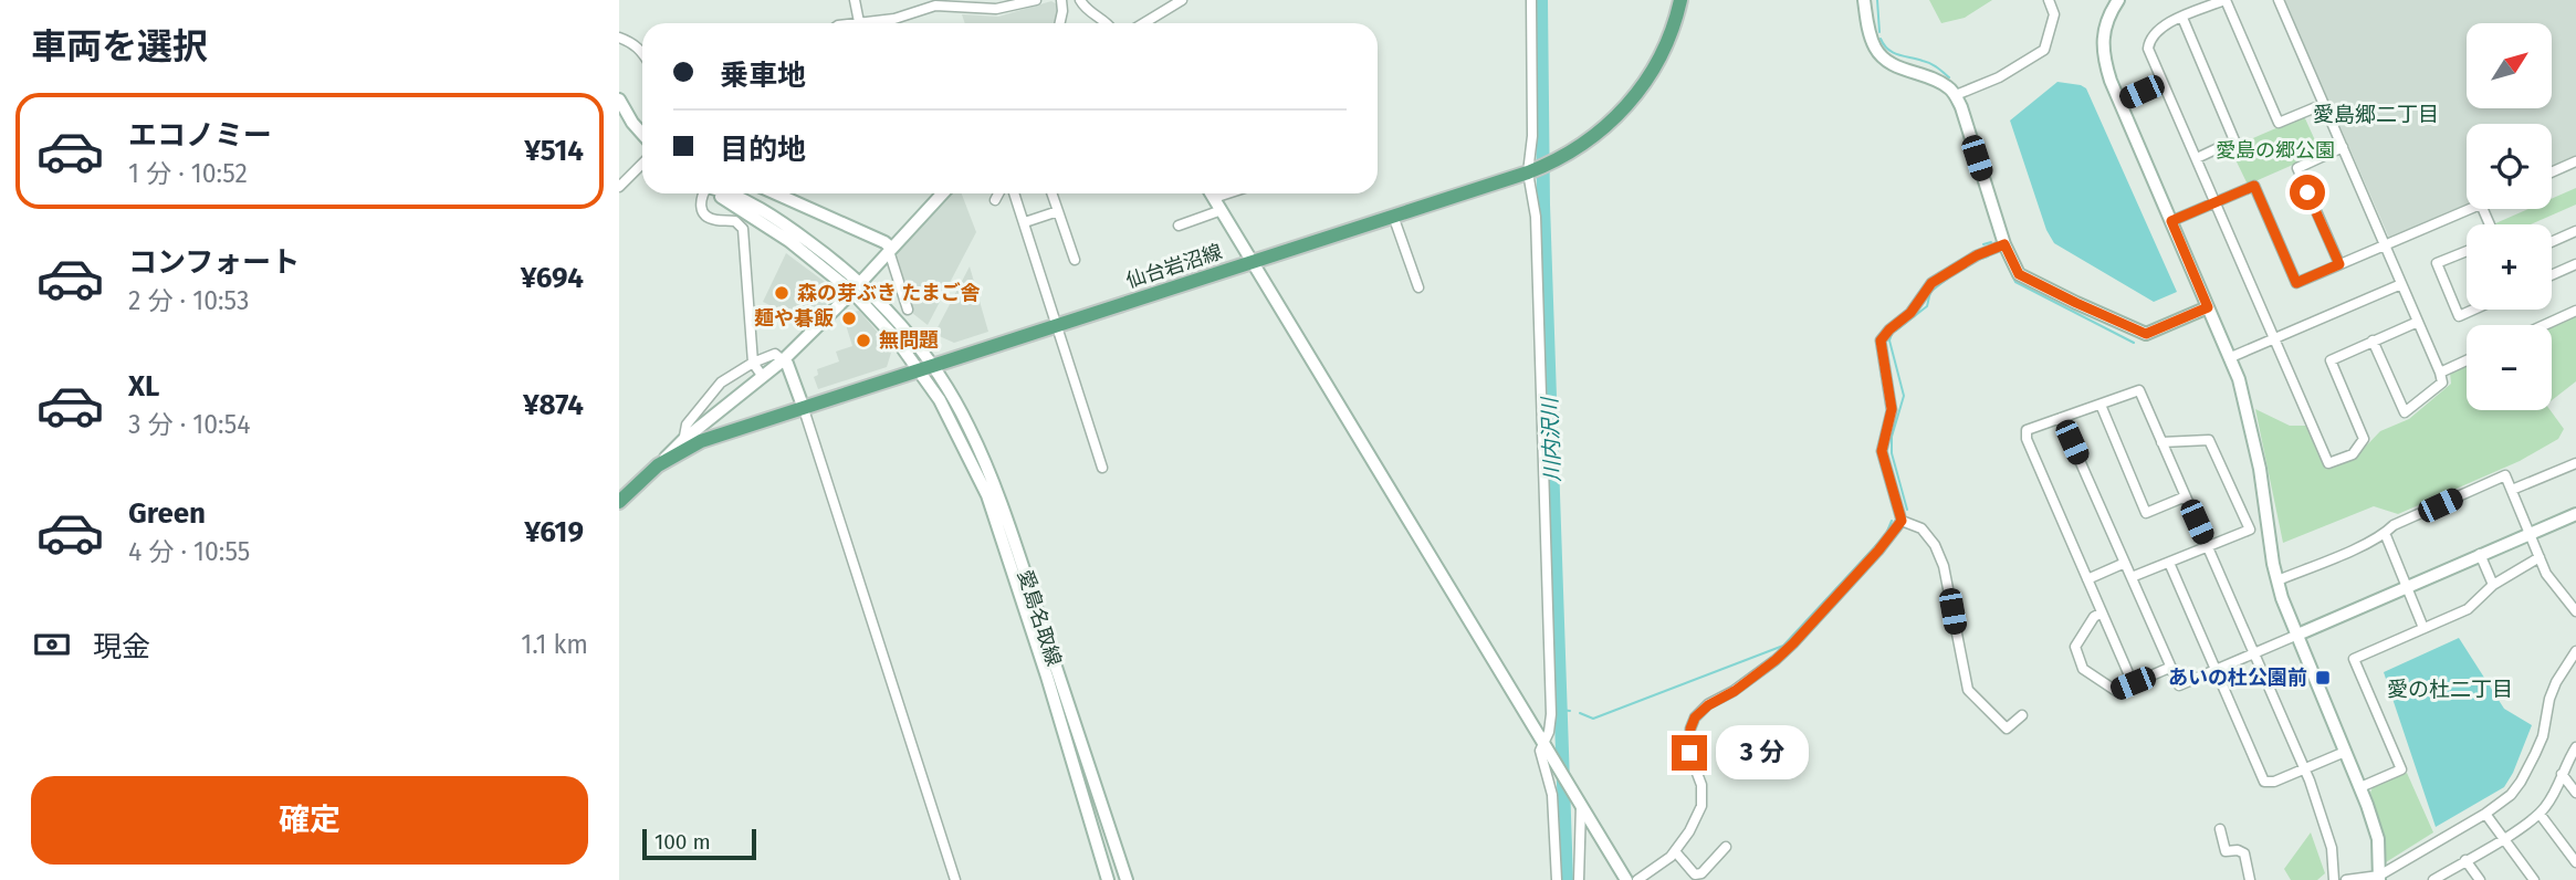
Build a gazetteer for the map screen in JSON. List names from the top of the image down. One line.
{"streets":{"main road":["仙台岩沼線"],"street":["愛島名取線"]},"crossings":[["仙台岩沼線","愛島名取線"]],"districts":["愛島郷二丁目","愛の杜二丁目"],"water":["川内沢川"],"parks":["愛島の郷公園"],"places":{"other":["森の芽ぶき たまご舎","麺や碁飯","無問題"],"transit":["あいの杜公園前"]},"scale_bar":"100 m","north":"top right","page":{"heading":"車両を選択","map_buttons":["+","−"],"banner":["乗車地","目的地"],"list":[{"name":"エコノミー","note":"1 分 · 10:52","value":"¥514"},{"name":"コンフォート","note":"2 分 · 10:53","value":"¥694"},{"name":"XL","note":"3 分 · 10:54","value":"¥874"},{"name":"Green","note":"4 分 · 10:55","value":"¥619"}],"pay":["現金","1.1 km"],"bubble":"3 分","buttons":"確定","scale":"100 m"}}
